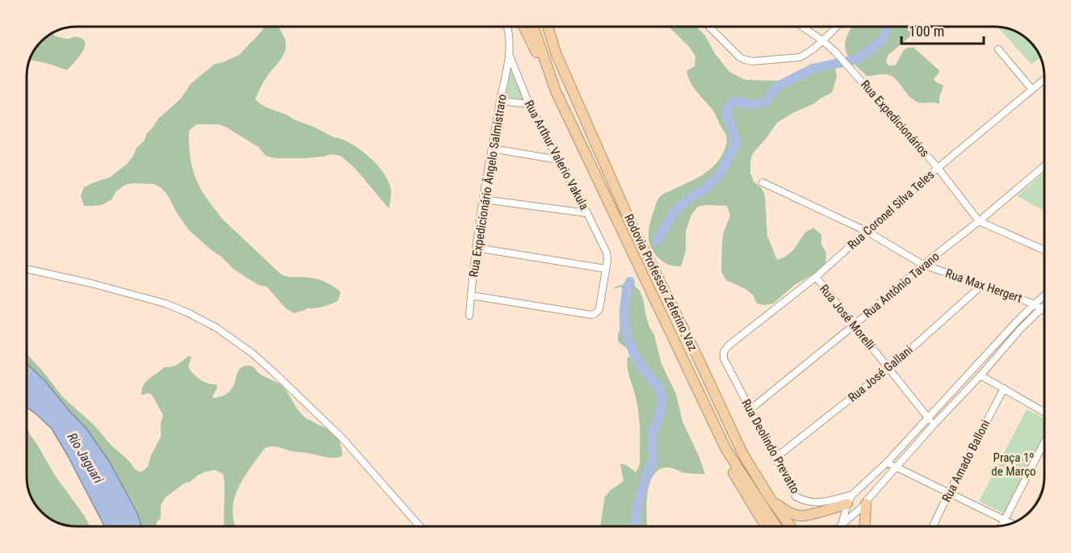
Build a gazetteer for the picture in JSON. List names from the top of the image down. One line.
{"streets":{"highway":["Rodovia Professor Zeferino Vaz"],"street":["Rua Expedicionários","Rua Arthur Valerio Vakula","Rua Expedicionário Ângelo Salmistraro","Rua Coronel Silva Teles","Rua Antônio Tavano","Rua Max Hergert","Rua José Morelli","Rua José Gallani","Rua Deolindo Prevatto","Rua Amado Balloni"]},"crossings":[["Rua Expedicionários","Rua Coronel Silva Teles"],["Rua Expedicionários","Rua Antônio Tavano"],["Rua Arthur Valerio Vakula","Rua Expedicionário Ângelo Salmistraro"],["Rua Coronel Silva Teles","Rua Max Hergert"],["Rua Coronel Silva Teles","Rua José Morelli"],["Rua Coronel Silva Teles","Rua Deolindo Prevatto"],["Rua Antônio Tavano","Rua Max Hergert"],["Rua Antônio Tavano","Rua José Morelli"],["Rua Antônio Tavano","Rua Deolindo Prevatto"],["Rua Max Hergert","Rua José Gallani"],["Rua José Morelli","Rua José Gallani"],["Rua José Gallani","Rua Deolindo Prevatto"]],"water":["Rio Jaguari"],"parks":["Praça 1º de Março"],"scale_bar":"100 m"}
